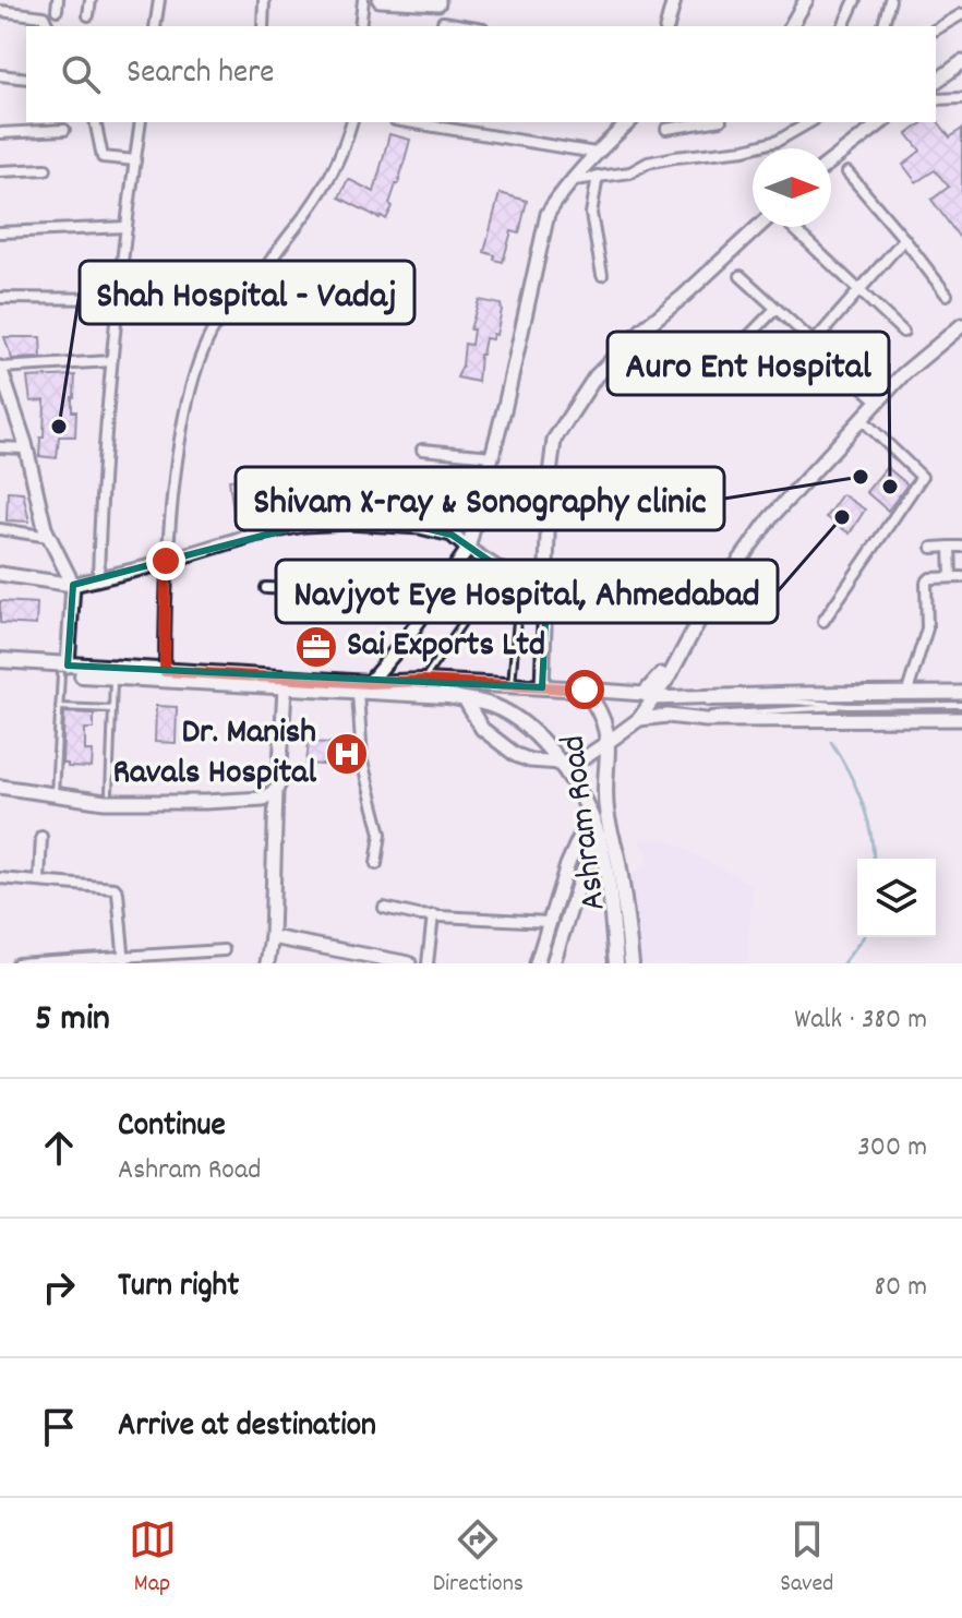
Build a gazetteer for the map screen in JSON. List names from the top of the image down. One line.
{"streets":{"main road":["Ashram Road"]},"places":{"other":["Shah Hospital - Vadaj","Shivam X-ray & Sonography clinic","Auro Ent Hospital","Navjyot Eye Hospital, Ahmedabad"],"office":["Sai Exports Ltd"],"hospital":["Dr. Manish Ravals Hospital"]},"north":"right","page":{"search":"Search here","heading":["5 min","Walk · 380 m"],"list":[["Continue","Ashram Road","300 m"],["Turn right","80 m"],"Arrive at destination"],"nav":["Map","Directions","Saved"]}}
